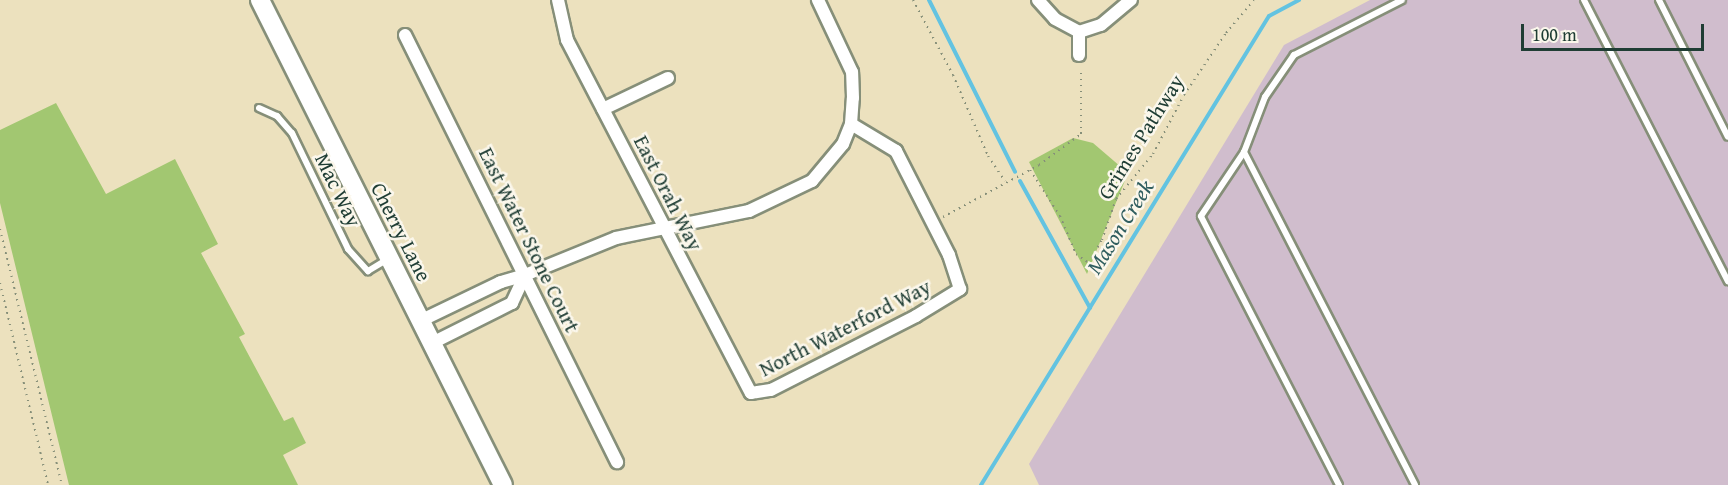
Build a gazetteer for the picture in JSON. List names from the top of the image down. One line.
{"streets":{"main road":["Cherry Lane"],"street":["East Orah Way","East Water Stone Court","North Waterford Way"],"lane":["Mac Way"],"path":["Grimes Pathway"]},"crossings":[["Mac Way","Cherry Lane"],["East Orah Way","North Waterford Way"]],"water":["Mason Creek"],"scale_bar":"100 m"}
